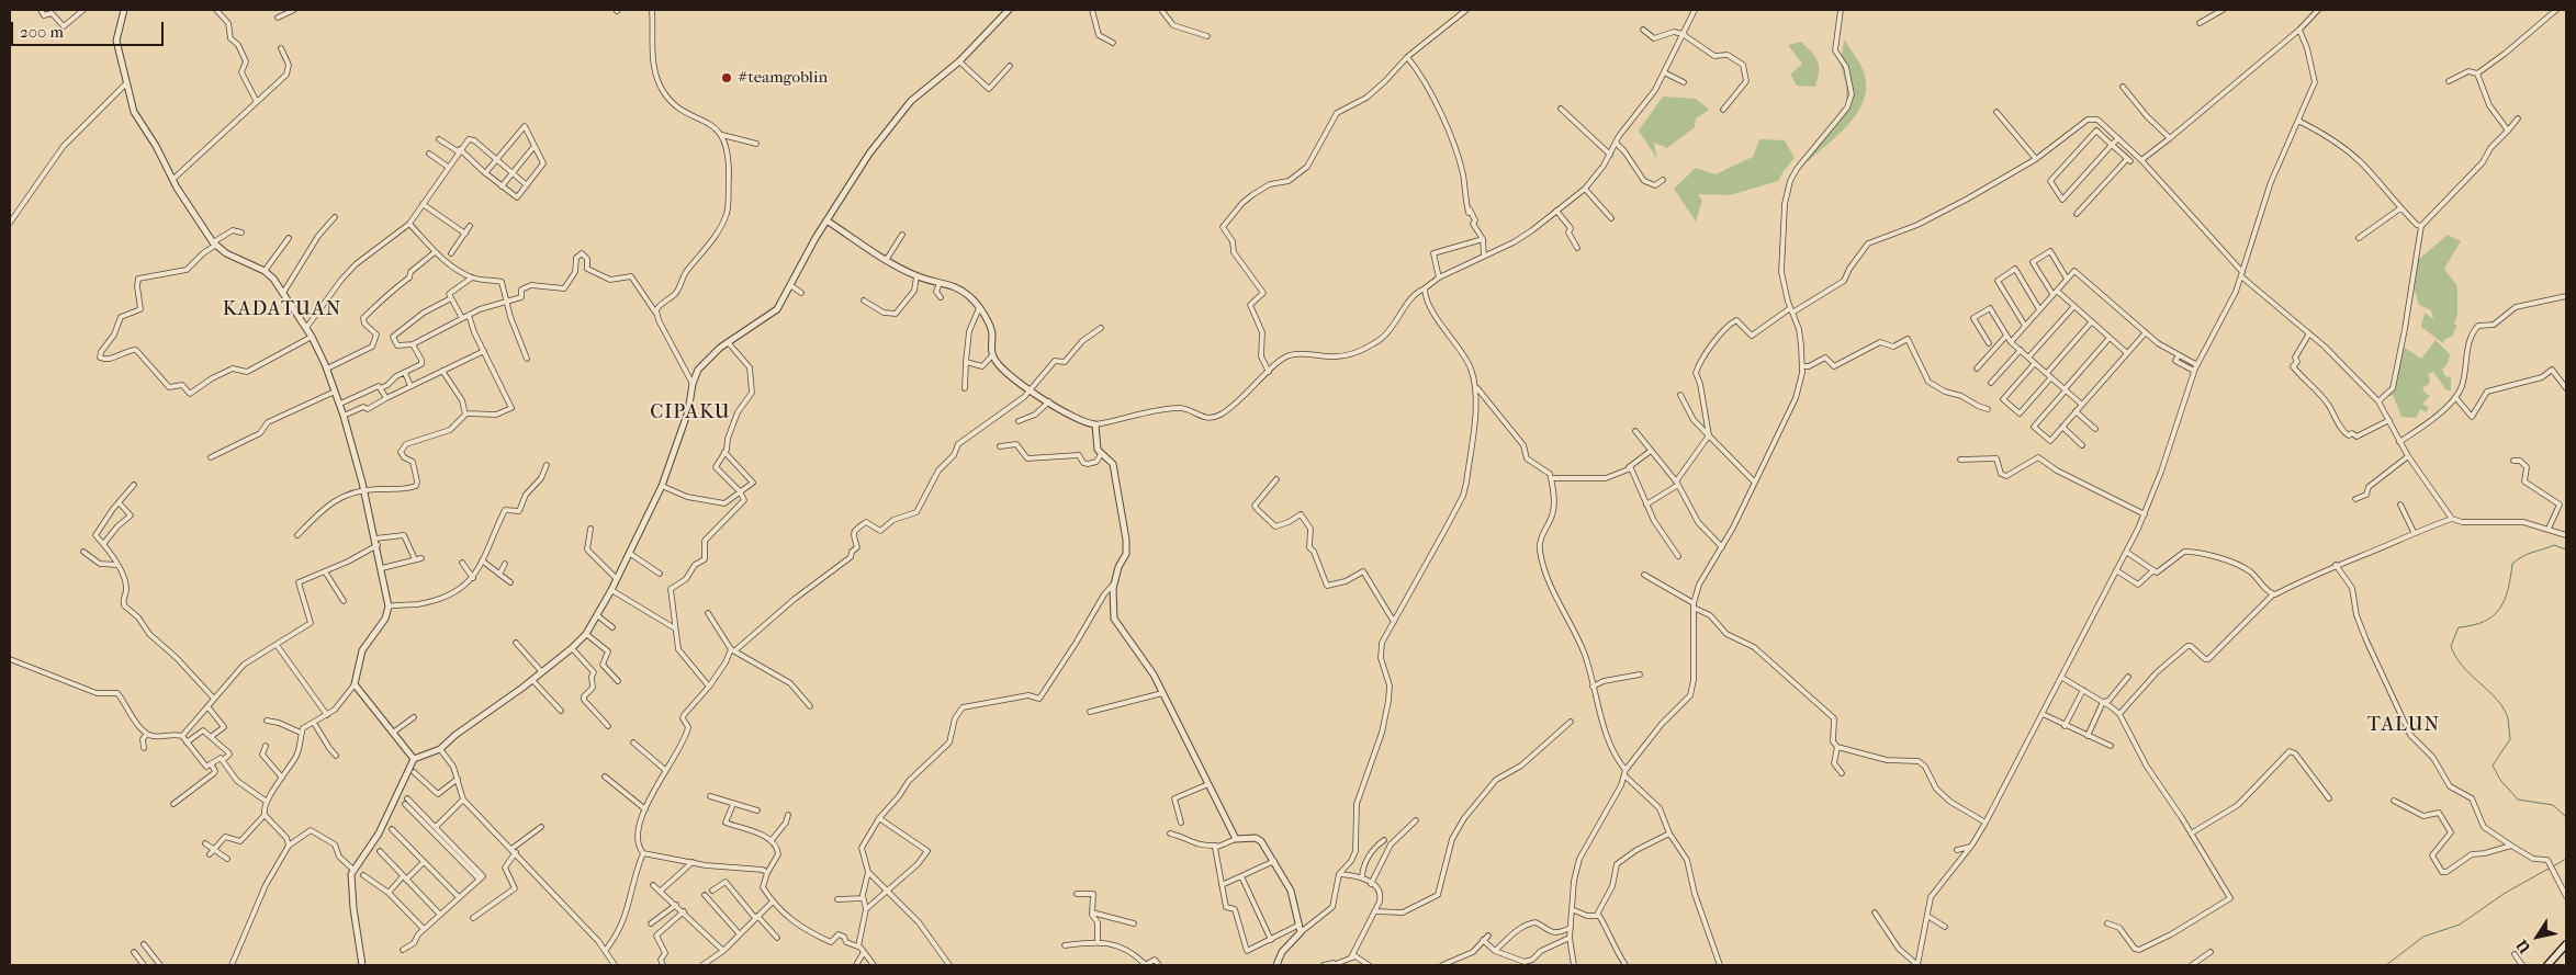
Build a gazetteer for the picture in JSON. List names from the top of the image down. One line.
{"districts":["KADATUAN","CIPAKU","TALUN"],"places":["#teamgoblin"],"scale_bar":"200 m","north":"bottom left"}
